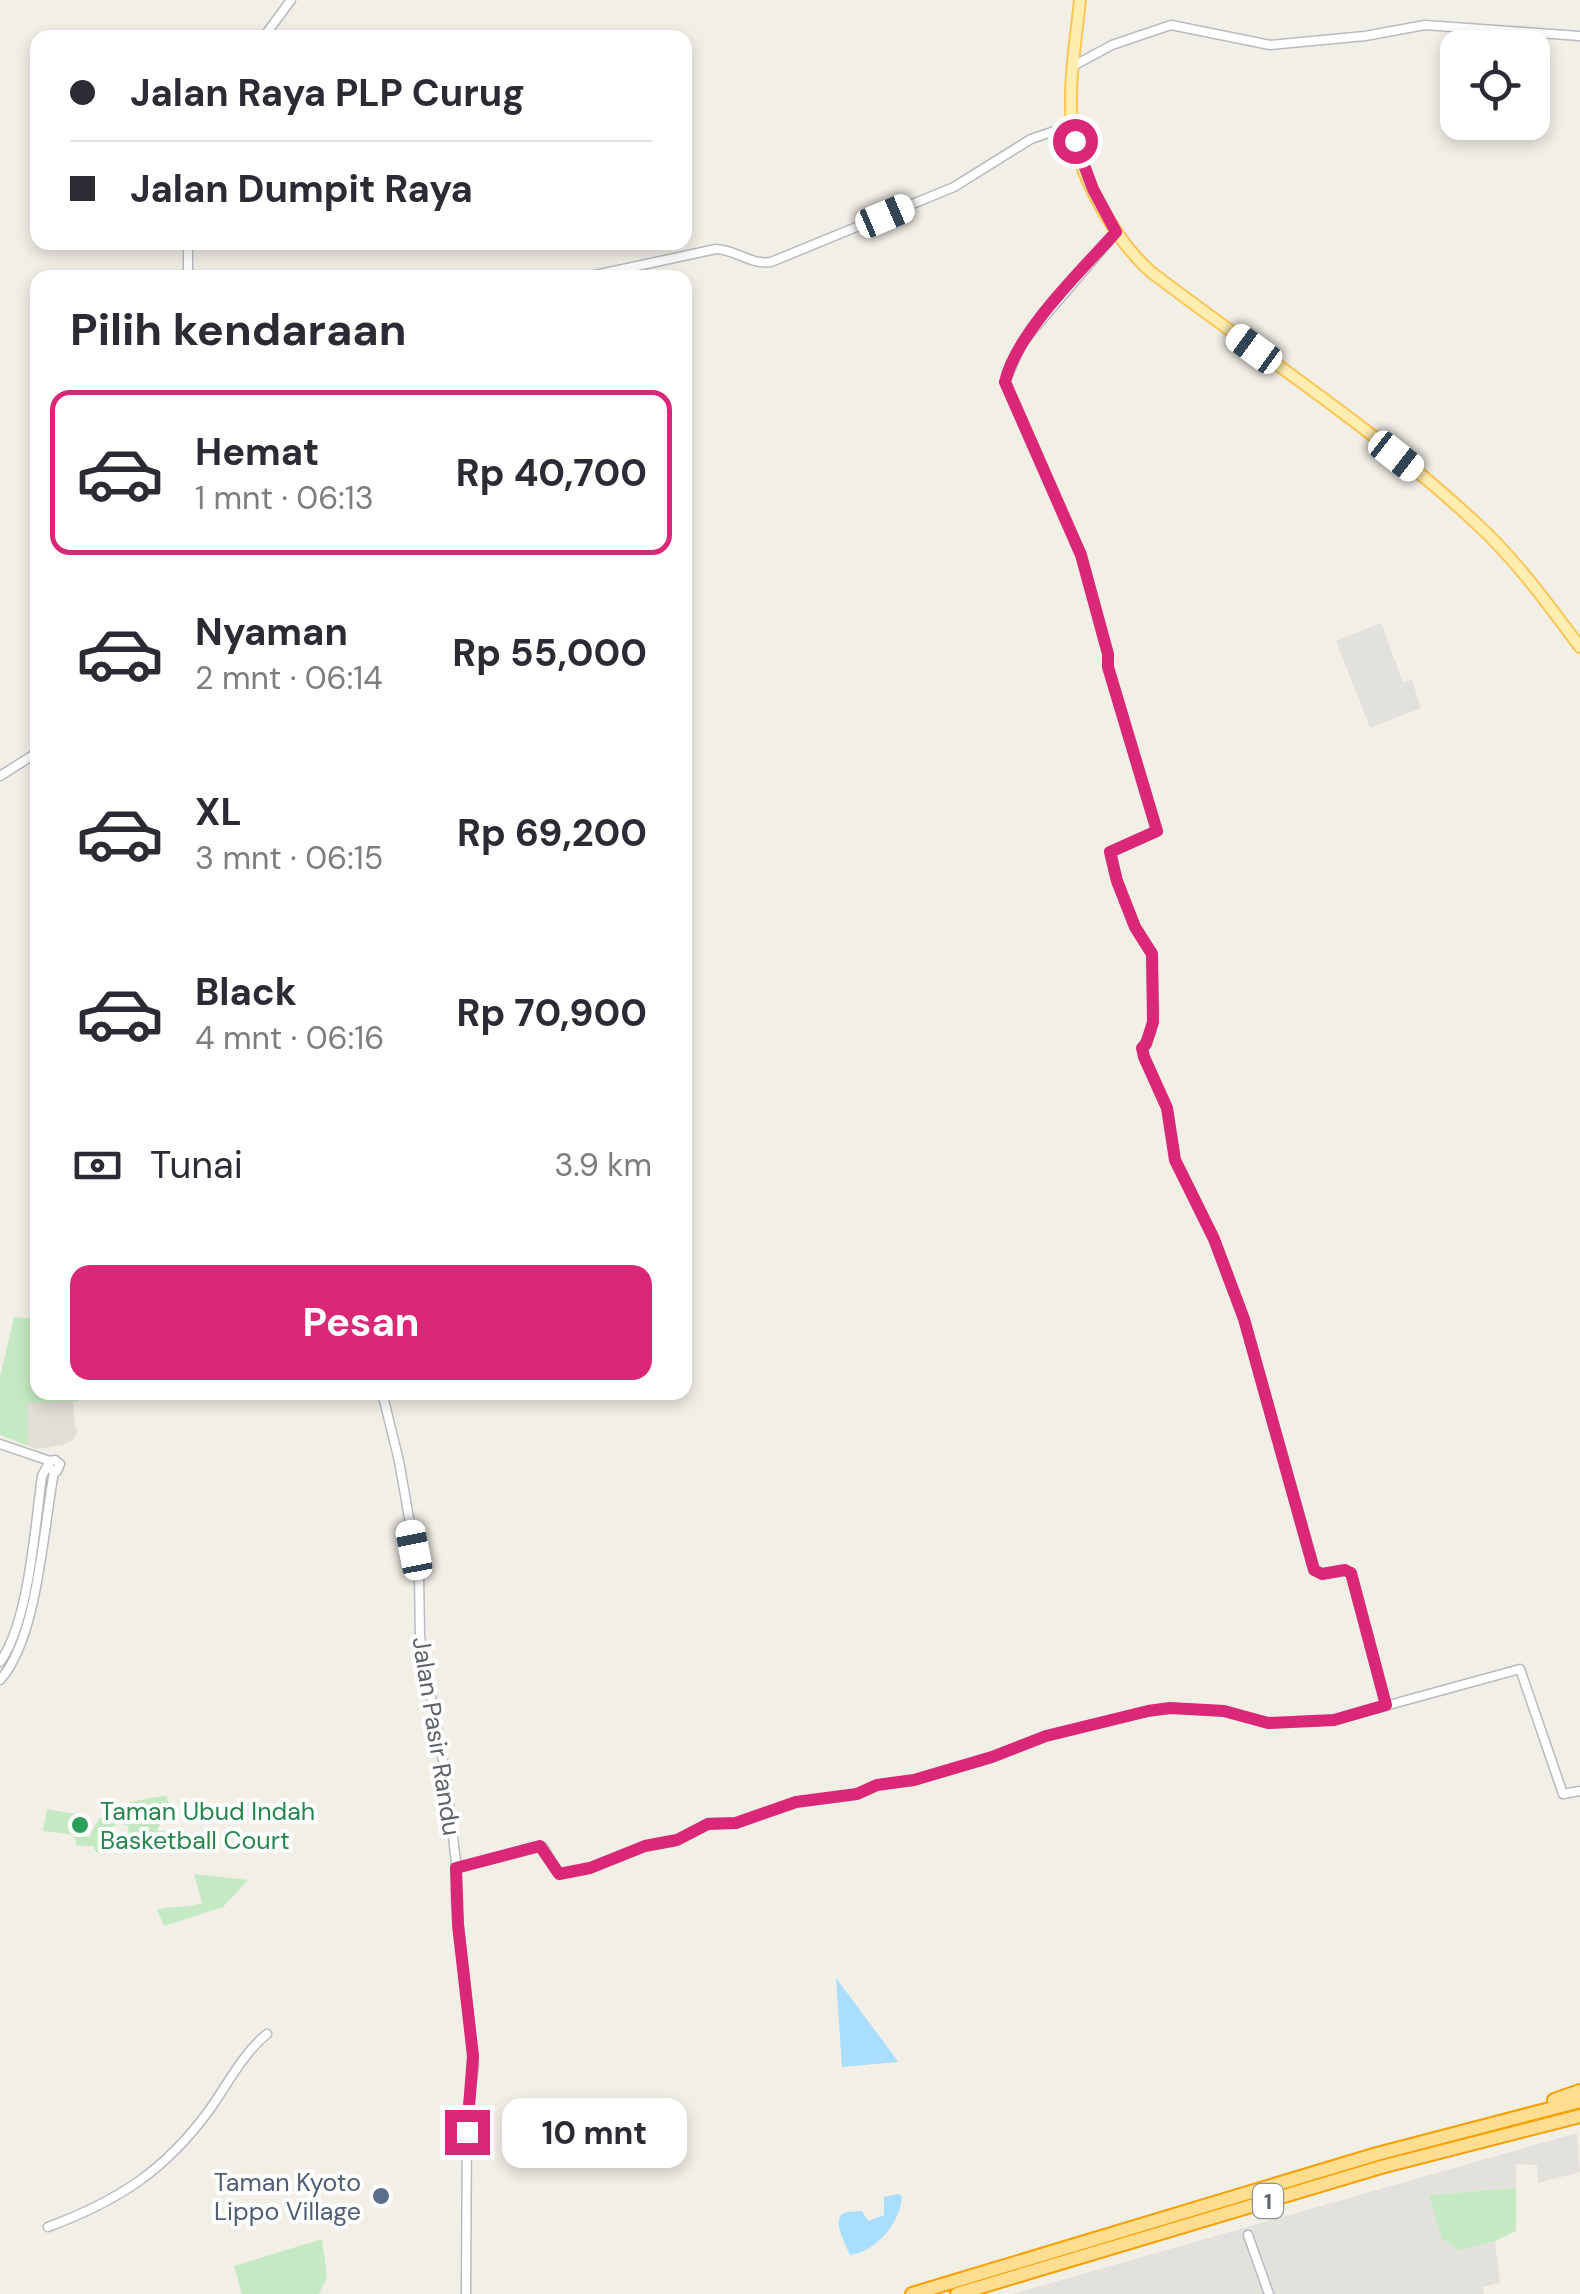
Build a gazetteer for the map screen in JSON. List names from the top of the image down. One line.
{"streets":{"highway":["1"],"street":["Jalan Pasir Randu"]},"places":["Taman Ubud Indah Basketball Court","Taman Kyoto Lippo Village"],"page":{"banner":["Jalan Raya PLP Curug","Jalan Dumpit Raya"],"heading":"Pilih kendaraan","list":[{"name":"Hemat","note":"1 mnt · 06:13","value":"Rp 40,700"},{"name":"Nyaman","note":"2 mnt · 06:14","value":"Rp 55,000"},{"name":"XL","note":"3 mnt · 06:15","value":"Rp 69,200"},{"name":"Black","note":"4 mnt · 06:16","value":"Rp 70,900"}],"pay":["Tunai","3.9 km"],"buttons":"Pesan","bubble":"10 mnt"}}
